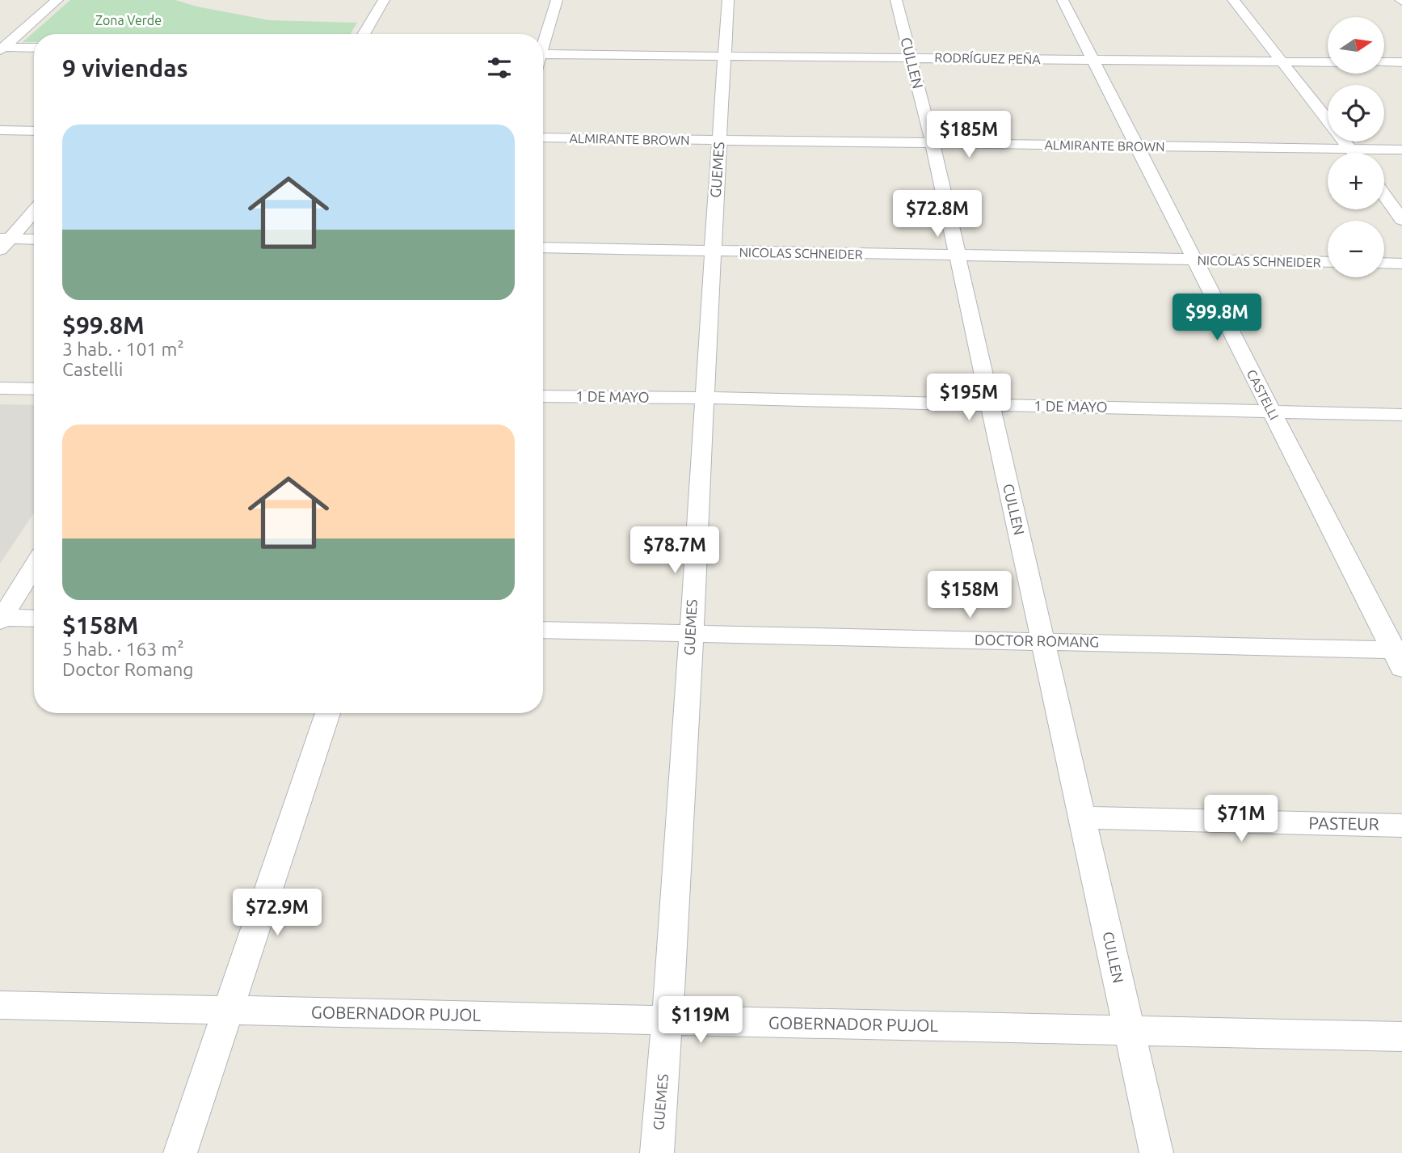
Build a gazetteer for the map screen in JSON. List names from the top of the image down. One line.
{"streets":{"street":["RODRÍGUEZ PEÑA","CULLEN","ALMIRANTE BROWN","GUEMES","NICOLAS SCHNEIDER","CASTELLI","1 DE MAYO","DOCTOR ROMANG","PASTEUR","GOBERNADOR PUJOL"]},"crossings":[["RODRÍGUEZ PEÑA","CULLEN"],["RODRÍGUEZ PEÑA","GUEMES"],["RODRÍGUEZ PEÑA","CASTELLI"],["CULLEN","ALMIRANTE BROWN"],["CULLEN","NICOLAS SCHNEIDER"],["CULLEN","1 DE MAYO"],["CULLEN","DOCTOR ROMANG"],["CULLEN","PASTEUR"],["CULLEN","GOBERNADOR PUJOL"],["ALMIRANTE BROWN","GUEMES"],["ALMIRANTE BROWN","CASTELLI"],["GUEMES","NICOLAS SCHNEIDER"],["GUEMES","1 DE MAYO"],["GUEMES","DOCTOR ROMANG"],["GUEMES","GOBERNADOR PUJOL"],["NICOLAS SCHNEIDER","CASTELLI"],["CASTELLI","1 DE MAYO"],["CASTELLI","DOCTOR ROMANG"]],"parks":["Zona Verde"],"north":"right","page":{"map_buttons":["+","−"],"heading":"9 viviendas","list":[{"name":"$99.8M","note":"3 hab. · 101 m² · Castelli"},{"name":"$158M","note":"5 hab. · 163 m² · Doctor Romang"}],"price":["$185M","$72.8M","$99.8M","$195M","$78.7M","$158M","$71M","$72.9M","$119M"]}}
